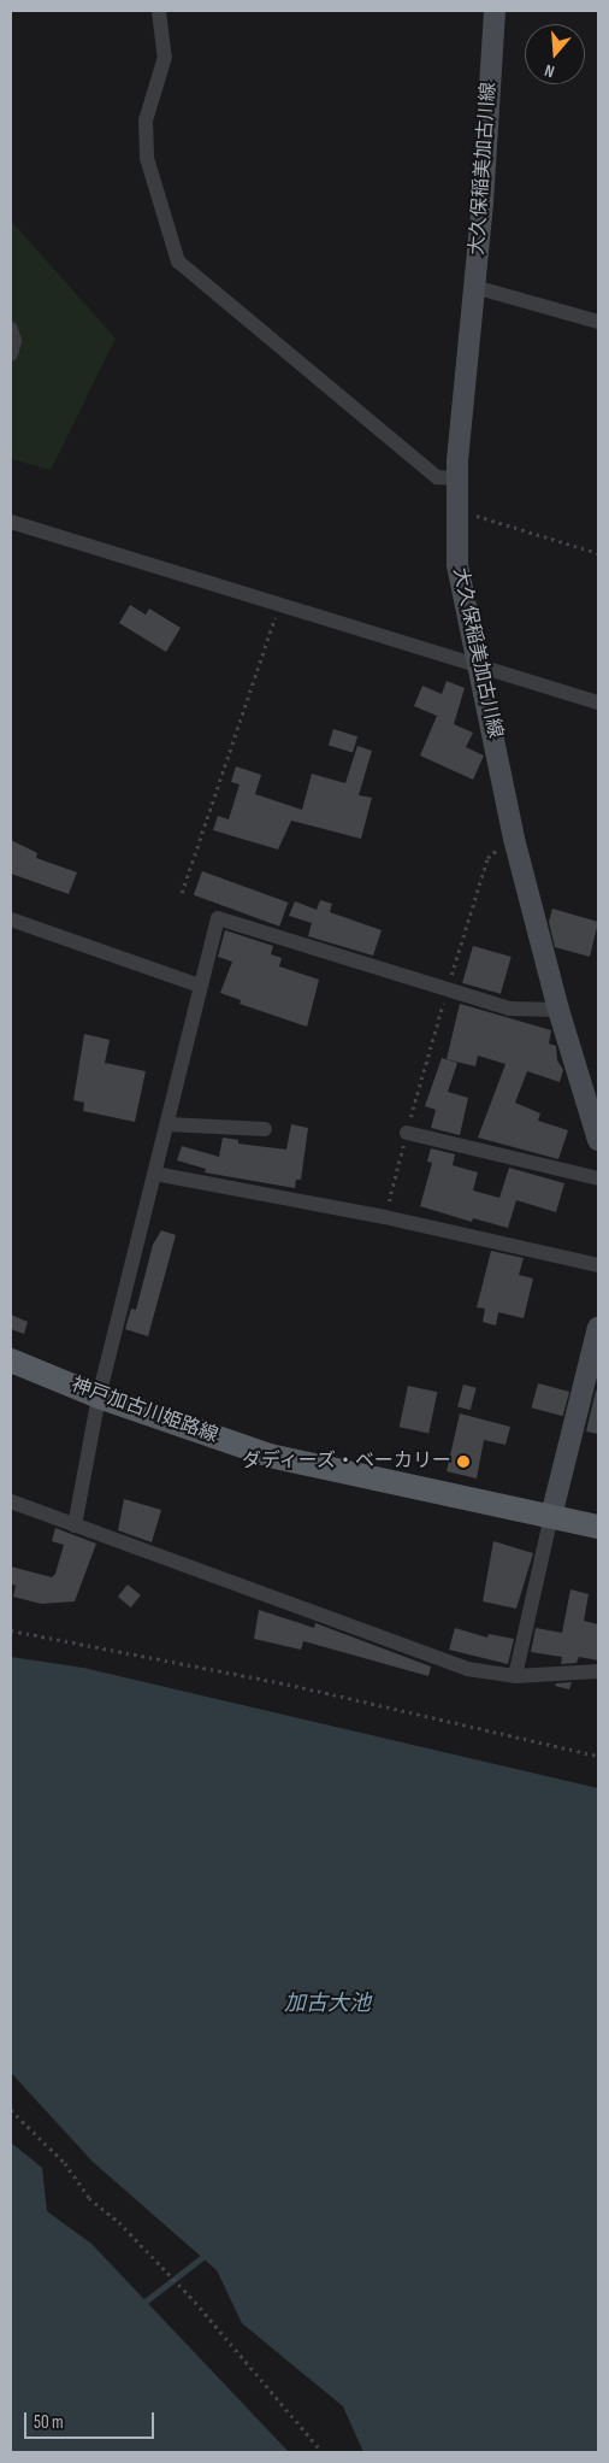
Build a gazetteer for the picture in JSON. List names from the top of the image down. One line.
{"streets":{"main road":["大久保稲美加古川線","神戸加古川姫路線"]},"water":["加古大池"],"places":["ダディーズ・ベーカリー"],"scale_bar":"50 m","north":"bottom"}
